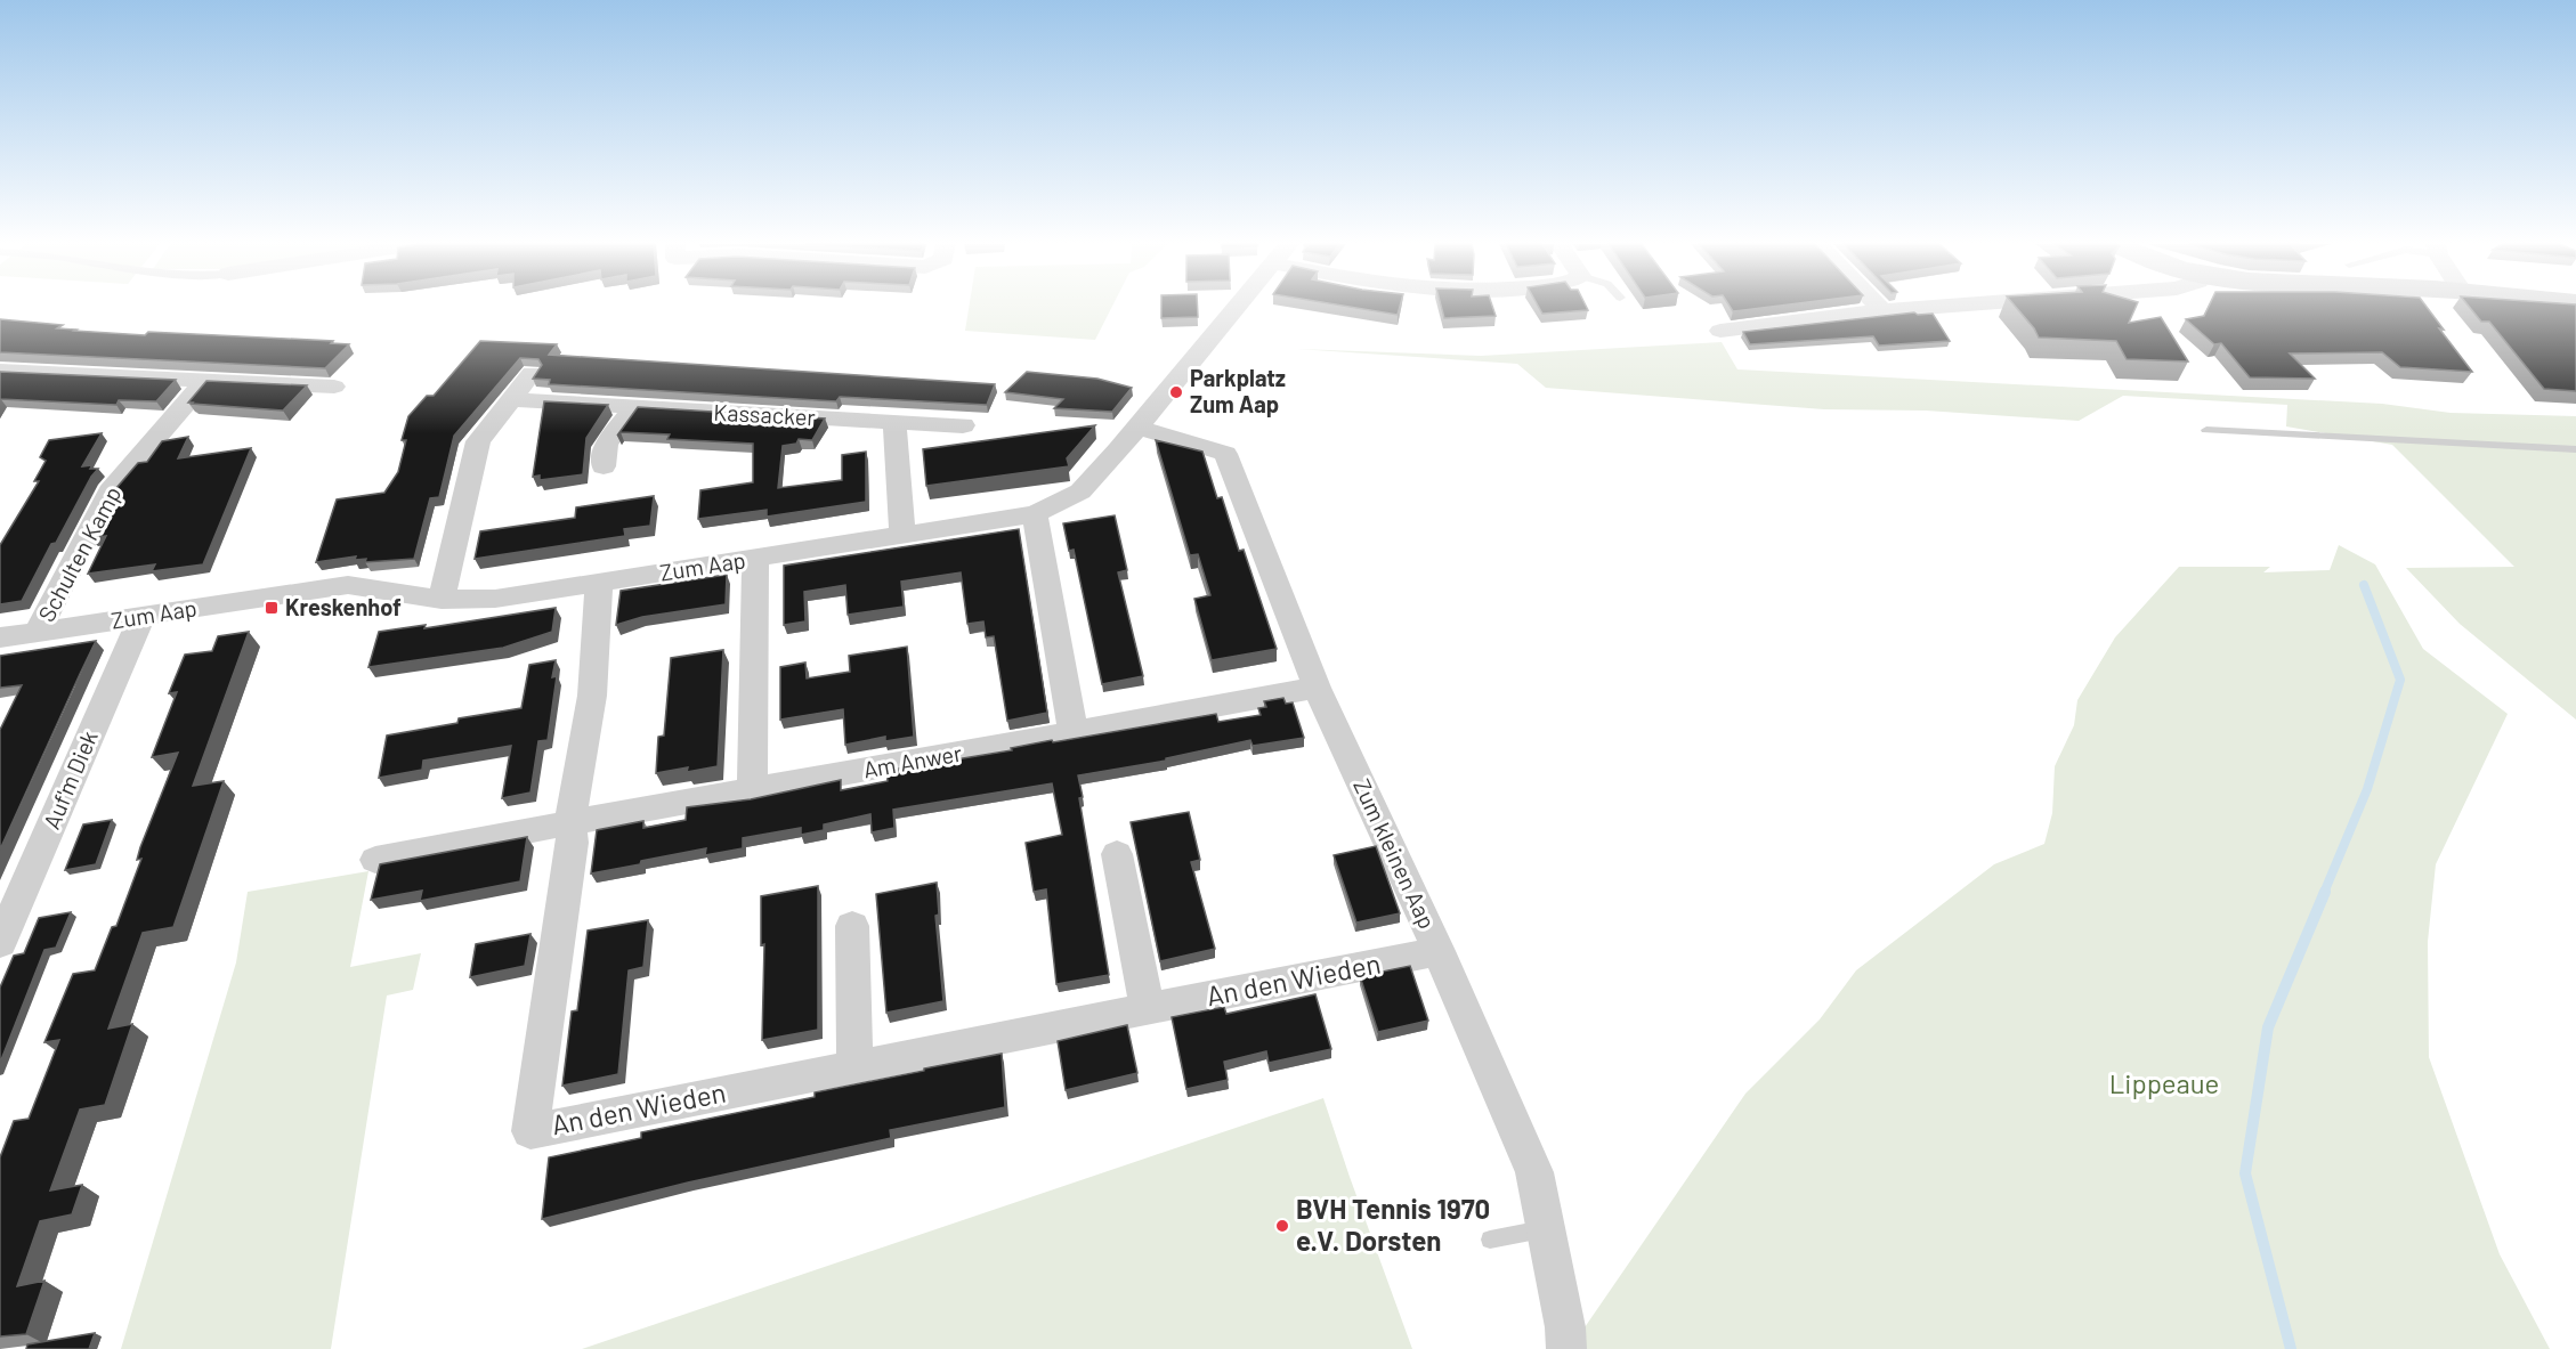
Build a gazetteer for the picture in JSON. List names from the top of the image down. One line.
{"streets":{"street":["Kassacker","Schulten Kamp","Zum Aap","Am Anwer","Auf'm Diek","Zum kleinen Aap","An den Wieden"]},"crossings":[["Schulten Kamp","Zum Aap"],["Zum Aap","Auf'm Diek"],["Zum Aap","Zum kleinen Aap"],["Am Anwer","Zum kleinen Aap"],["Am Anwer","An den Wieden"],["Zum kleinen Aap","An den Wieden"]],"parks":["Lippeaue"],"places":{"other":["Parkplatz Zum Aap","BVH Tennis 1970 e.V. Dorsten"],"transit":["Kreskenhof"]}}
